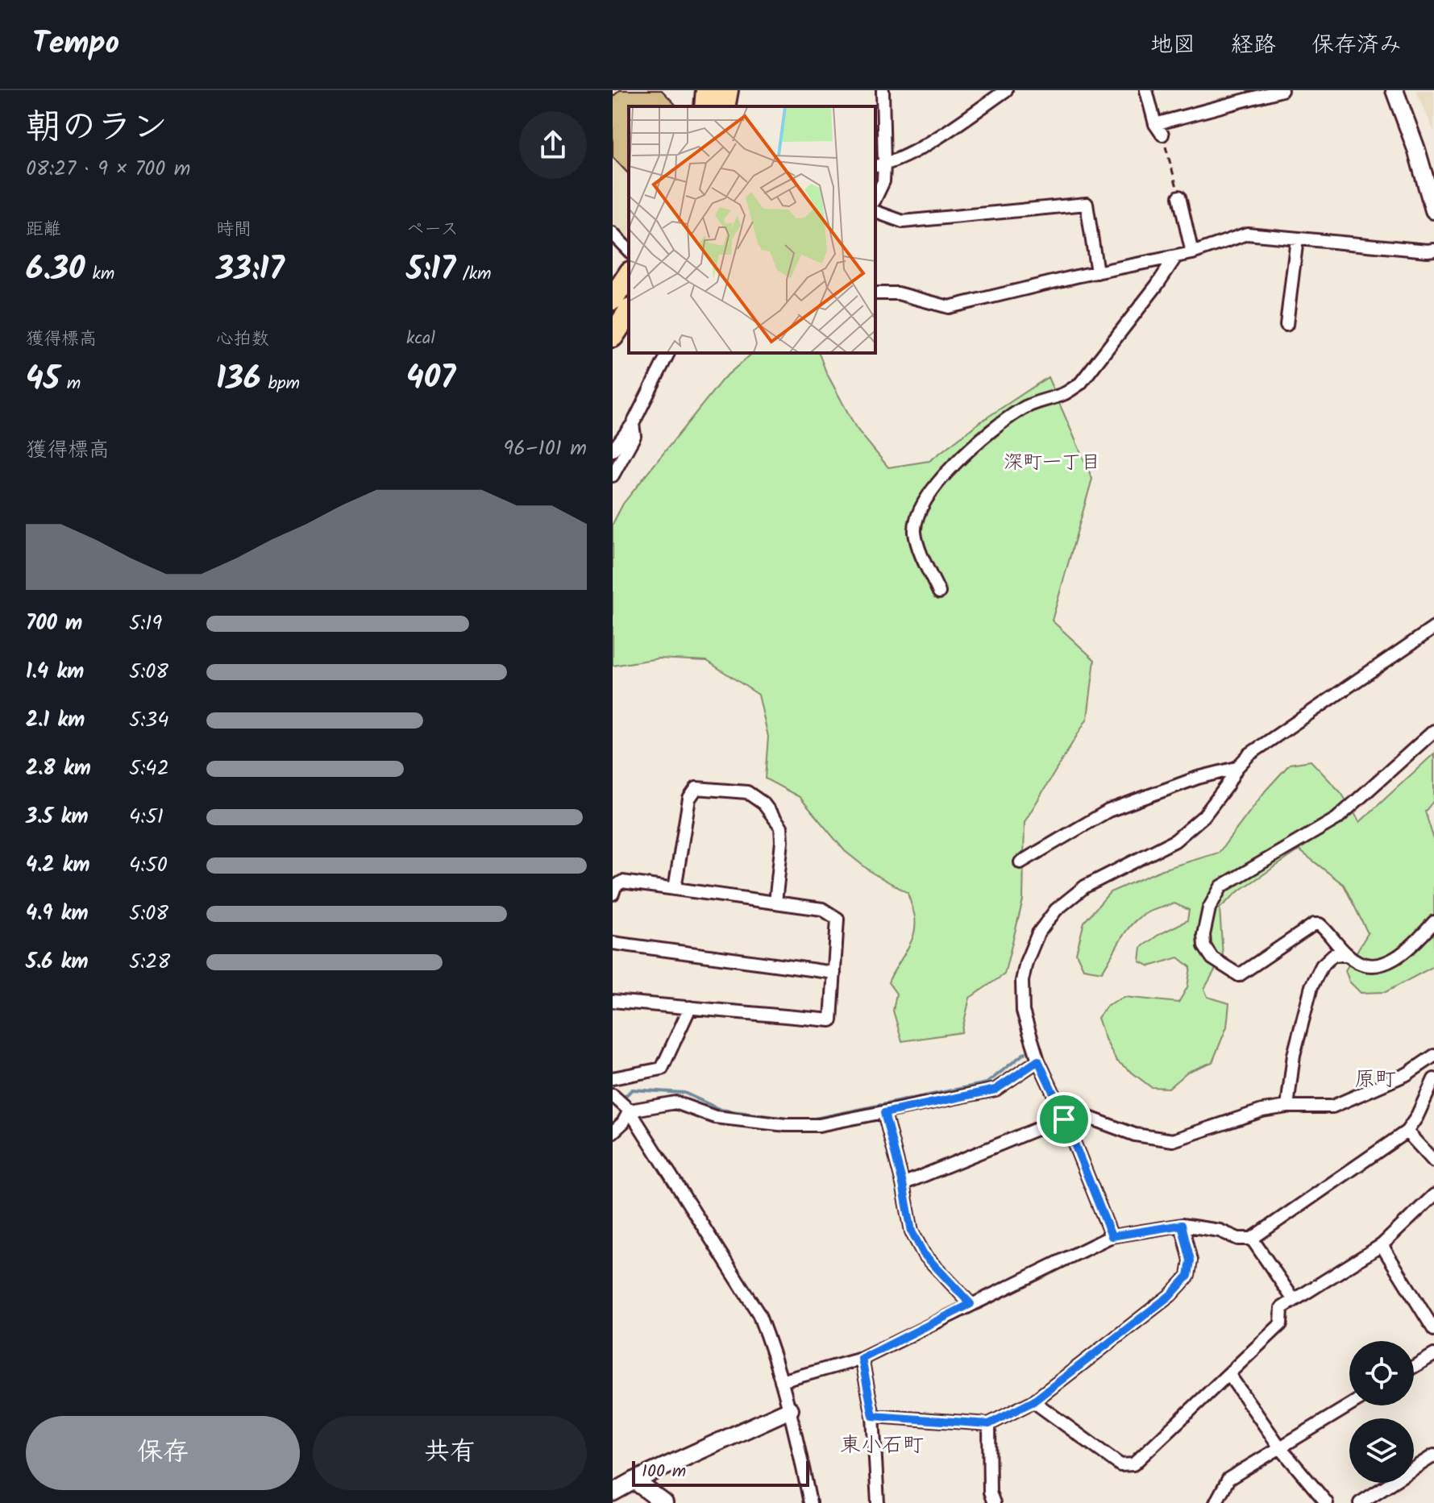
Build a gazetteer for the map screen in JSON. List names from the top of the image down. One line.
{"districts":["深町一丁目","原町","東小石町"],"scale_bar":"100 m","page":{"header":"Tempo","nav":["地図","経路","保存済み"],"heading":["朝のラン","08:27 · 9 × 700 m"],"stats":[["距離","6.30 km"],["時間","33:17"],["ペース","5:17 /km"],["獲得標高","45 m"],["心拍数","136 bpm"],["kcal","407"]],"chart":["獲得標高","96–101 m"],"list":[{"name":"700 m","note":"5:19"},{"name":"1.4 km","note":"5:08"},{"name":"2.1 km","note":"5:34"},{"name":"2.8 km","note":"5:42"},{"name":"3.5 km","note":"4:51"},{"name":"4.2 km","note":"4:50"},{"name":"4.9 km","note":"5:08"},{"name":"5.6 km","note":"5:28"}],"buttons":["保存","共有"],"scale":"100 m"}}
